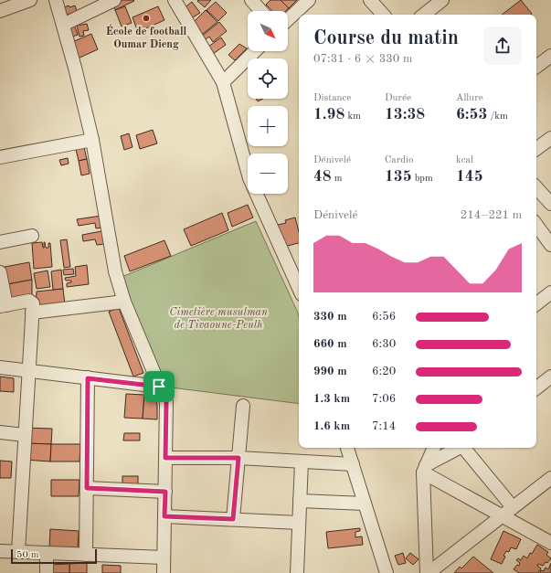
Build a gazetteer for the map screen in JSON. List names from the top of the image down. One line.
{"parks":["Cimetière musulman de Tivaoune-Peulh"],"places":["École de football Oumar Dieng"],"scale_bar":"50 m","north":"bottom right","page":{"map_buttons":["+","−"],"heading":["Course du matin","07:31 · 6 × 330 m"],"stats":[["Distance","1.98 km"],["Durée","13:38"],["Allure","6:53 /km"],["Dénivelé","48 m"],["Cardio","135 bpm"],["kcal","145"]],"chart":["Dénivelé","214–221 m"],"list":[{"name":"330 m","note":"6:56"},{"name":"660 m","note":"6:30"},{"name":"990 m","note":"6:20"},{"name":"1.3 km","note":"7:06"},{"name":"1.6 km","note":"7:14"}],"scale":"50 m"}}
